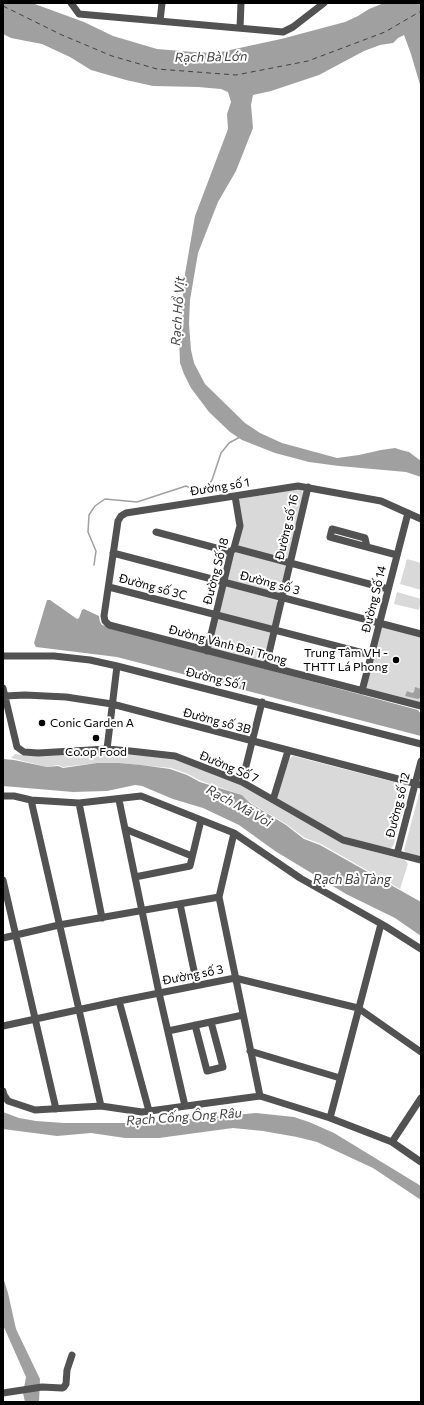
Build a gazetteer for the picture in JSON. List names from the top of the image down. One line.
{"streets":{"street":["Đường số 1","Đường số 16","Đường Số 18","Đường số 3","Đường số 3C","Đường Số 14","Đường Vành Đai Trong","Đường Số 1","Đường số 3B","Đường Số 7","Đường số 12"]},"crossings":[["Đường số 1","Đường số 16"],["Đường số 1","Đường Số 18"],["Đường số 1","Đường số 3"],["Đường số 1","Đường số 3C"],["Đường số 1","Đường Số 14"],["Đường số 1","Đường Vành Đai Trong"],["Đường số 16","Đường số 3"],["Đường số 16","Đường Vành Đai Trong"],["Đường Số 18","Đường số 3"],["Đường Số 18","Đường số 3C"],["Đường Số 18","Đường Vành Đai Trong"],["Đường số 3","Đường Số 14"],["Đường Số 14","Đường Vành Đai Trong"],["Đường số 3B","Đường Số 7"],["Đường số 3B","Đường số 12"],["Đường Số 7","Đường số 12"]],"water":["Rạch Bà Lớn","Rạch Hồ Vịt","Rạch Mã Voi","Rạch Bà Tàng","Rạch Cống Ông Râu"],"places":["Trung Tâm VH - THTT Lá Phong","Conic Garden A","Co.op Food"]}
